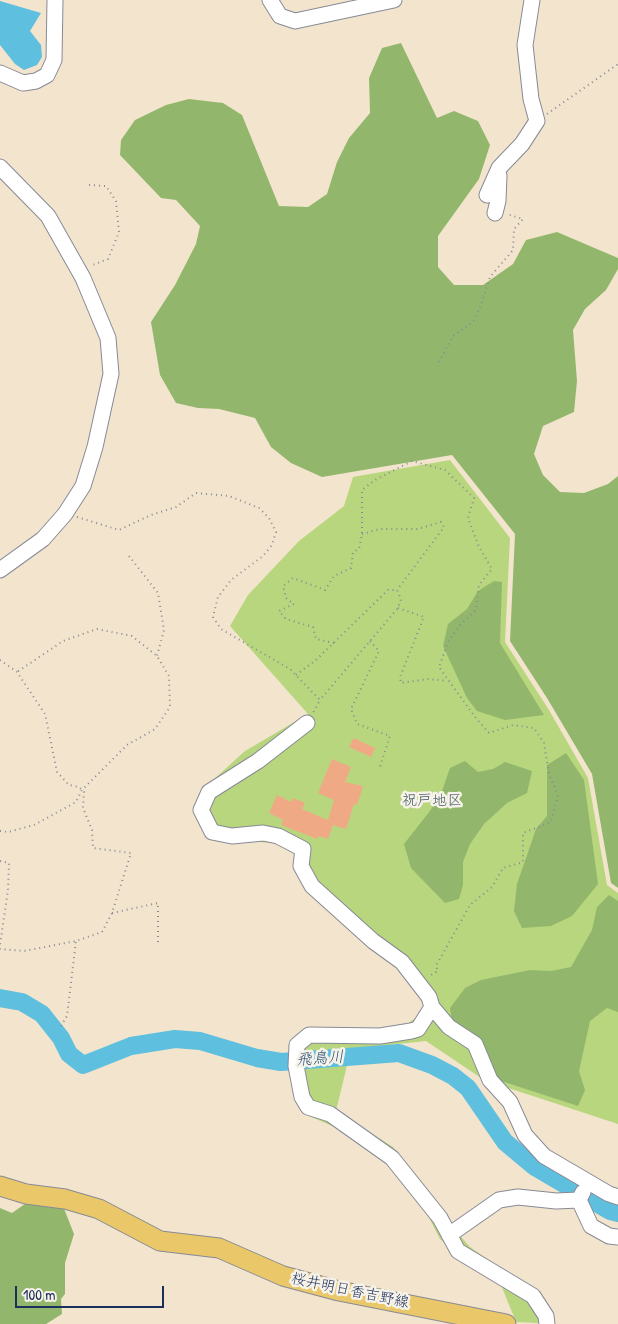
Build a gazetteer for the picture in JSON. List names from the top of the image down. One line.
{"streets":{"main road":["桜井明日香吉野線"]},"water":["飛鳥川"],"parks":["祝戸地区"],"scale_bar":"100 m"}
